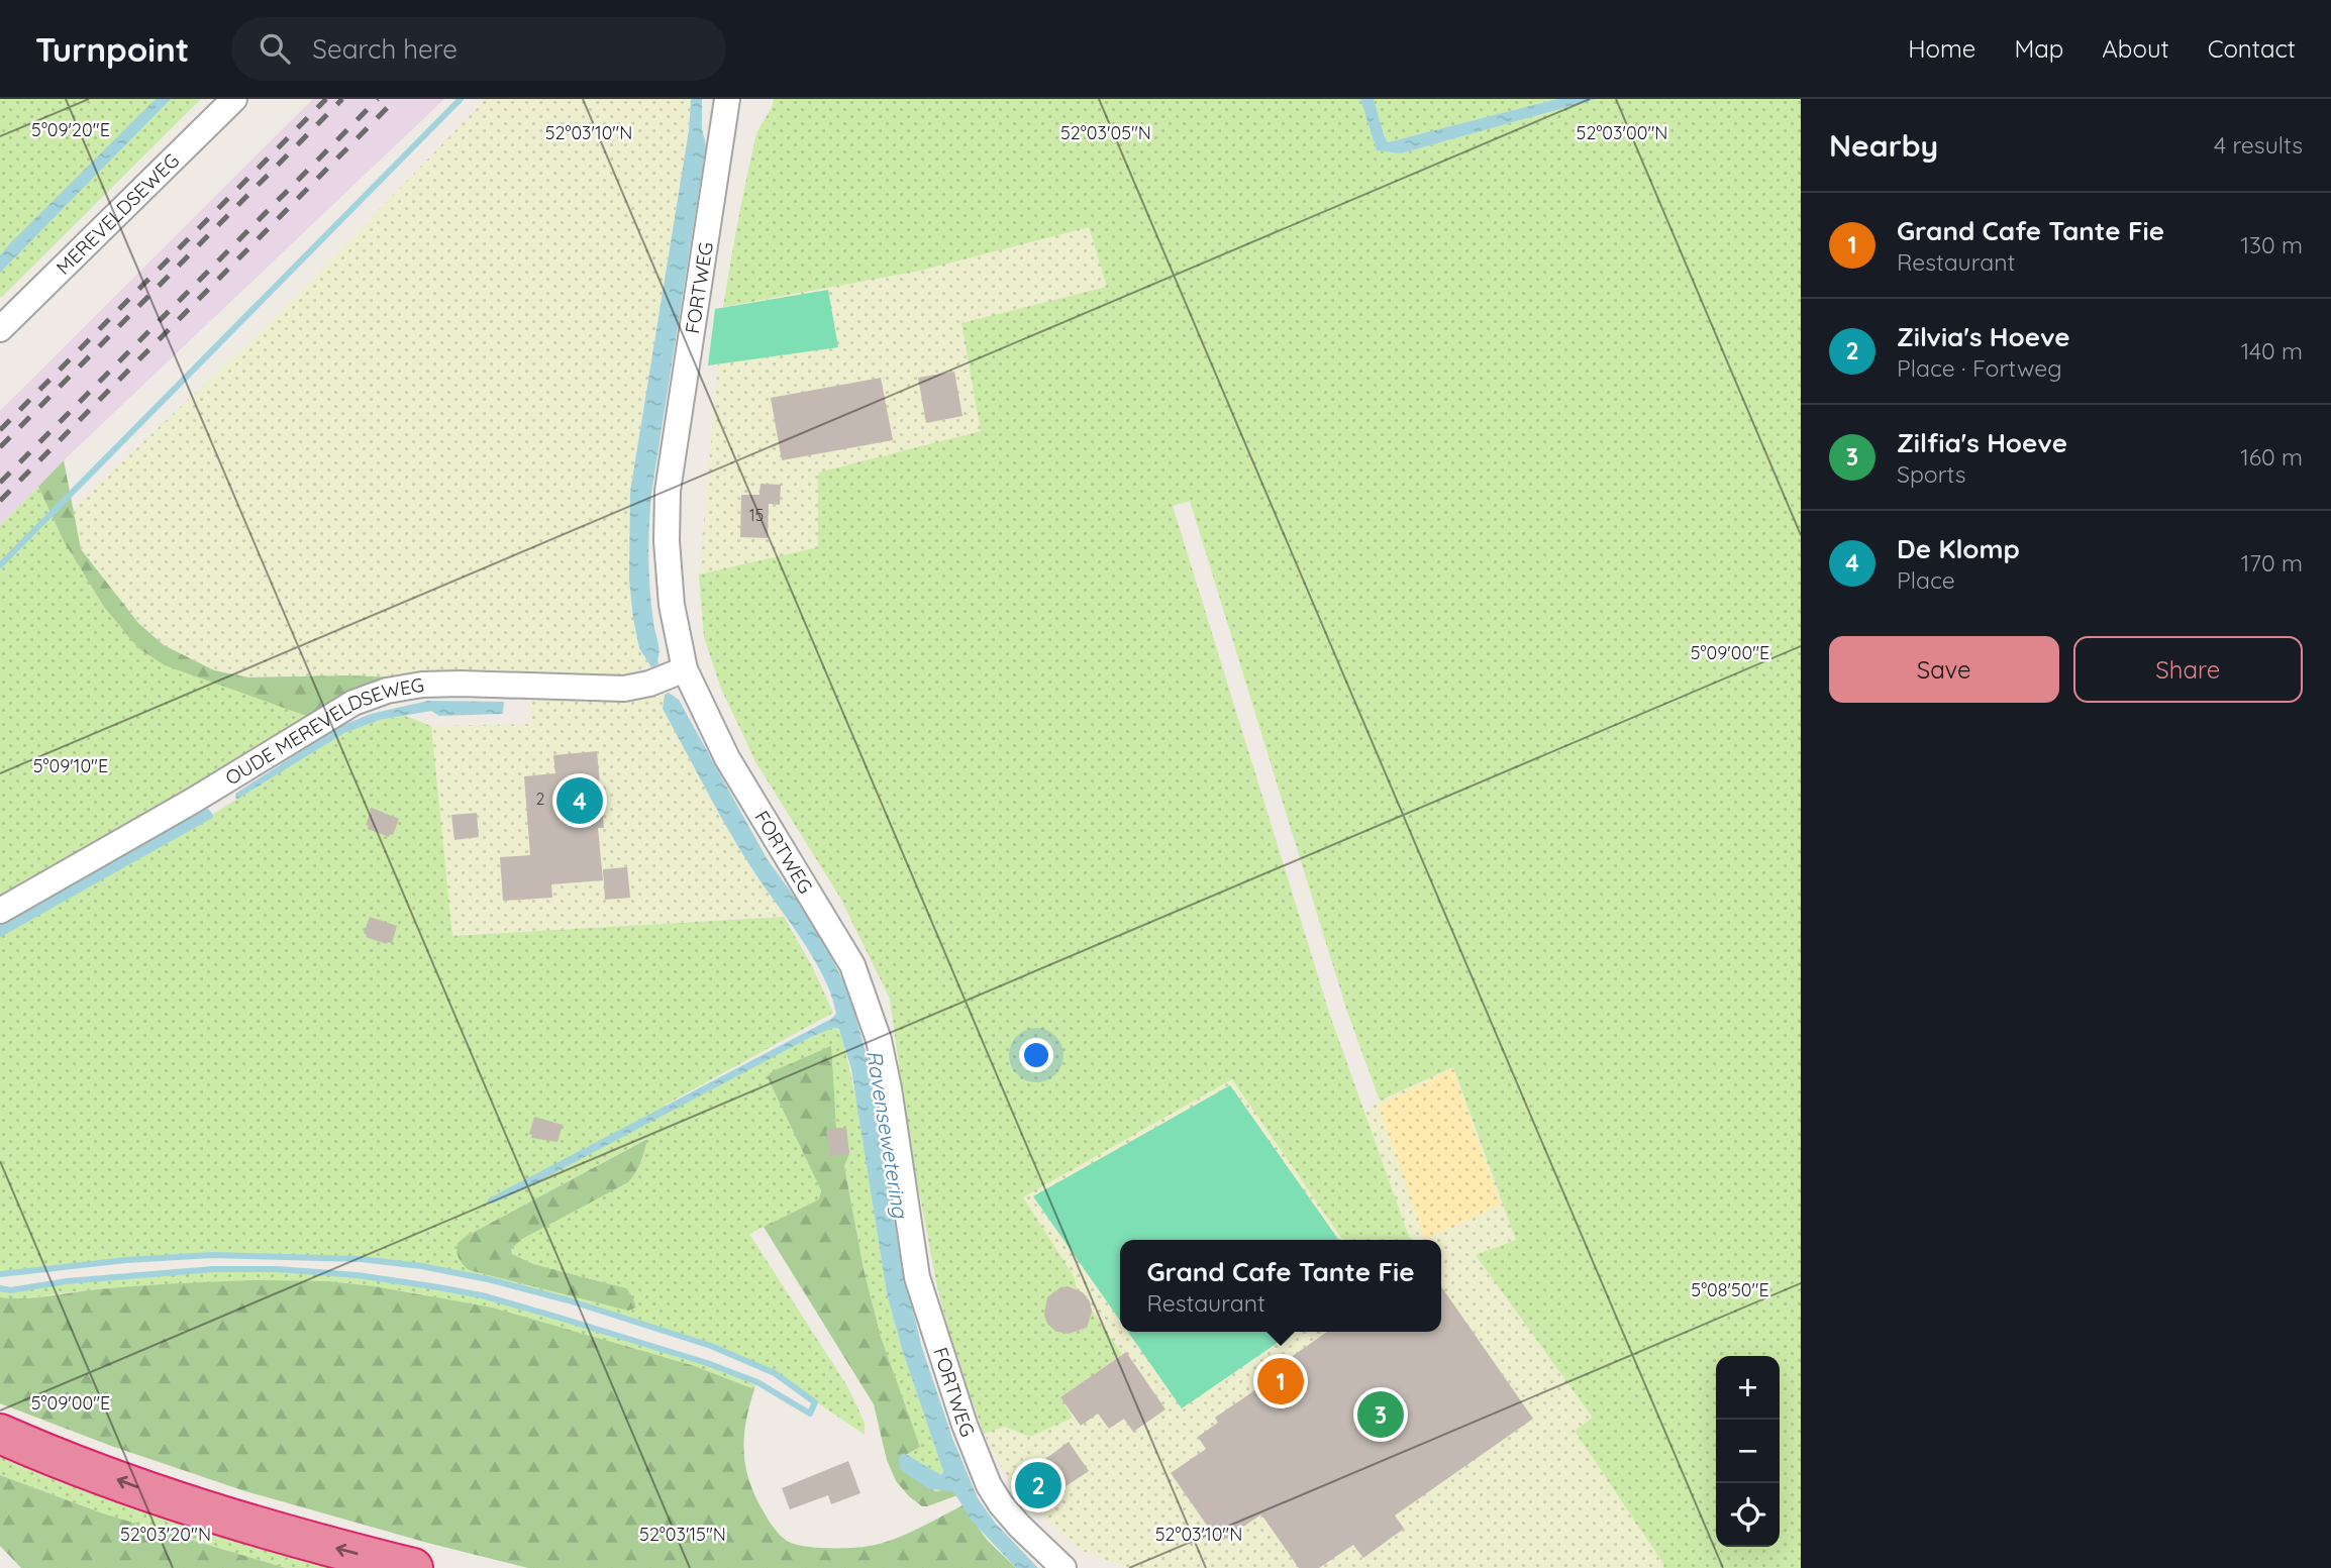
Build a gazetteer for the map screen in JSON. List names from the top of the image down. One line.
{"streets":{"street":["MEREVELDSEWEG","FORTWEG","OUDE MEREVELDSEWEG"]},"crossings":[["FORTWEG","OUDE MEREVELDSEWEG"]],"water":["Ravensewetering"],"house_numbers":["15","2"],"page":{"header":"Turnpoint","search":"Search here","nav":["Home","Map","About","Contact"],"heading":["Nearby","4 results"],"list":[{"mark":"1","name":"Grand Cafe Tante Fie","note":"Restaurant","value":"130 m"},{"mark":"2","name":"Zilvia's Hoeve","note":"Place · Fortweg","value":"140 m"},{"mark":"3","name":"Zilfia's Hoeve","note":"Sports","value":"160 m"},{"mark":"4","name":"De Klomp","note":"Place","value":"170 m"}],"buttons":["Save","Share"],"pins":["4","1","3","2"],"popup":["Grand Cafe Tante Fie","Restaurant"],"map_buttons":["+","−"]},"coordinates":["5°09'20\"E","52°03'10\"N","52°03'05\"N","52°03'00\"N","5°09'00\"E","5°09'10\"E","5°08'50\"E","52°03'20\"N","52°03'15\"N"]}
